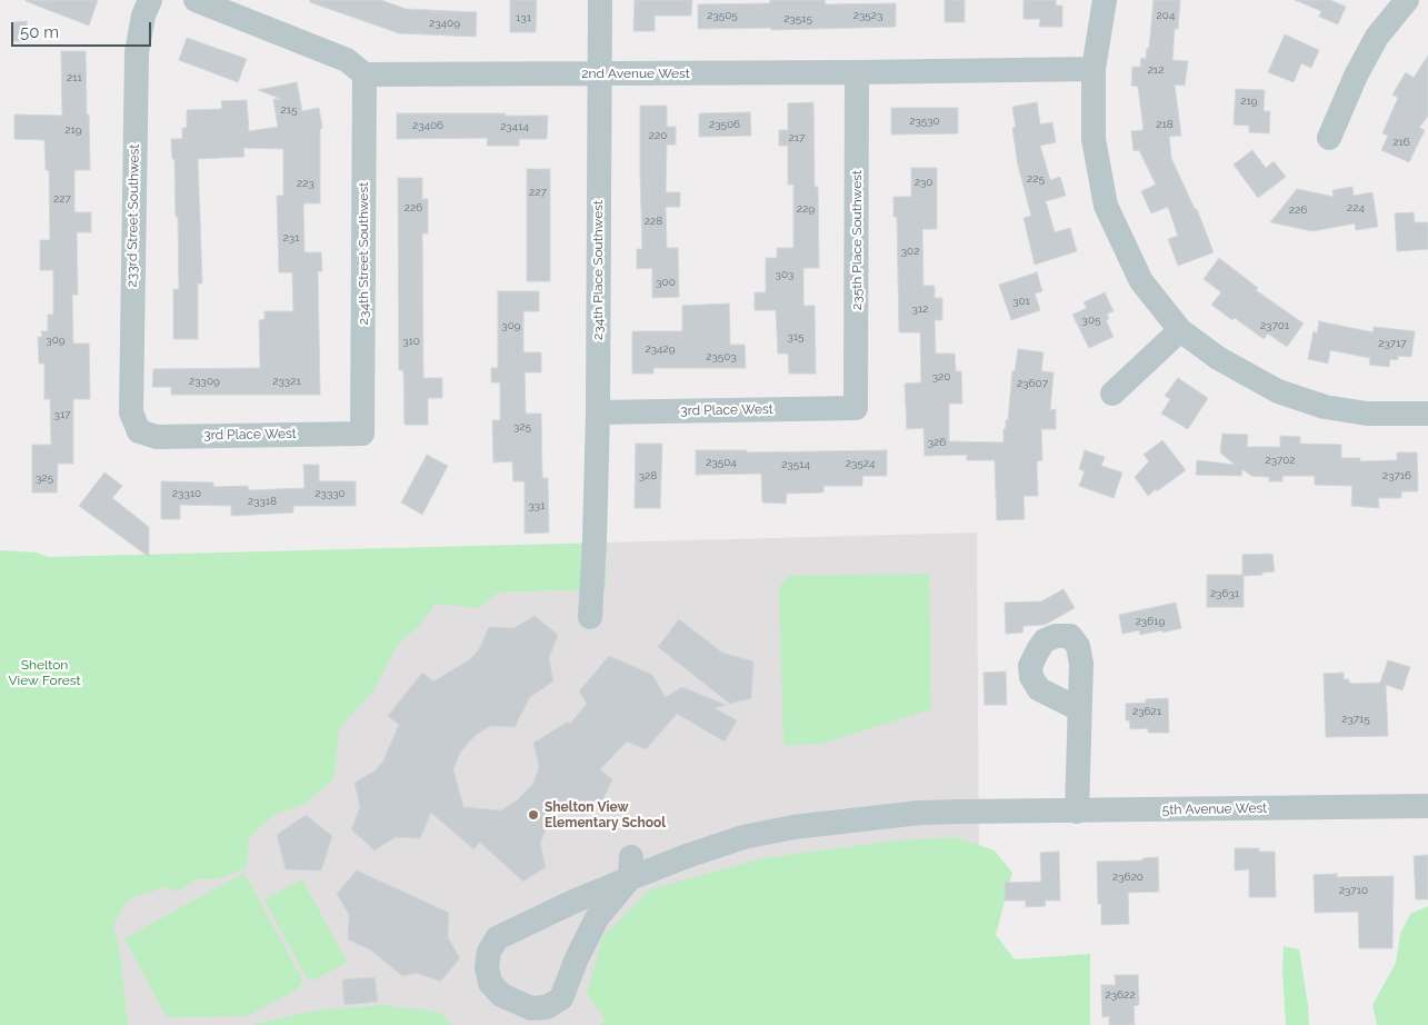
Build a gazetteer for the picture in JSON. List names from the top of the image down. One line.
{"streets":{"street":["2nd Avenue West","233rd Street Southwest","235th Place Southwest","234th Street Southwest","234th Place Southwest","3rd Place West","5th Avenue West"]},"crossings":[["2nd Avenue West","235th Place Southwest"],["2nd Avenue West","234th Street Southwest"],["2nd Avenue West","234th Place Southwest"],["233rd Street Southwest","3rd Place West"],["235th Place Southwest","3rd Place West"],["234th Street Southwest","3rd Place West"],["234th Place Southwest","3rd Place West"]],"parks":["Shelton View Forest"],"places":["Shelton View Elementary School"],"house_numbers":["23505","23523","204","131","23515","23409","212","211","219","215","23530","23506","218","23406","23414","219","220","217","216","225","230","223","227","227","226","224","229","226","228","231","302","303","300","301","312","305","309","23701","315","309","310","23717","23429","23503","320","23309","23321","23607","317","325","326","23702","23504","23524","23514","328","23716","325","23310","23330","23318","331","23631","23619","23621","23715","23620","23710","23622"],"scale_bar":"50 m"}
